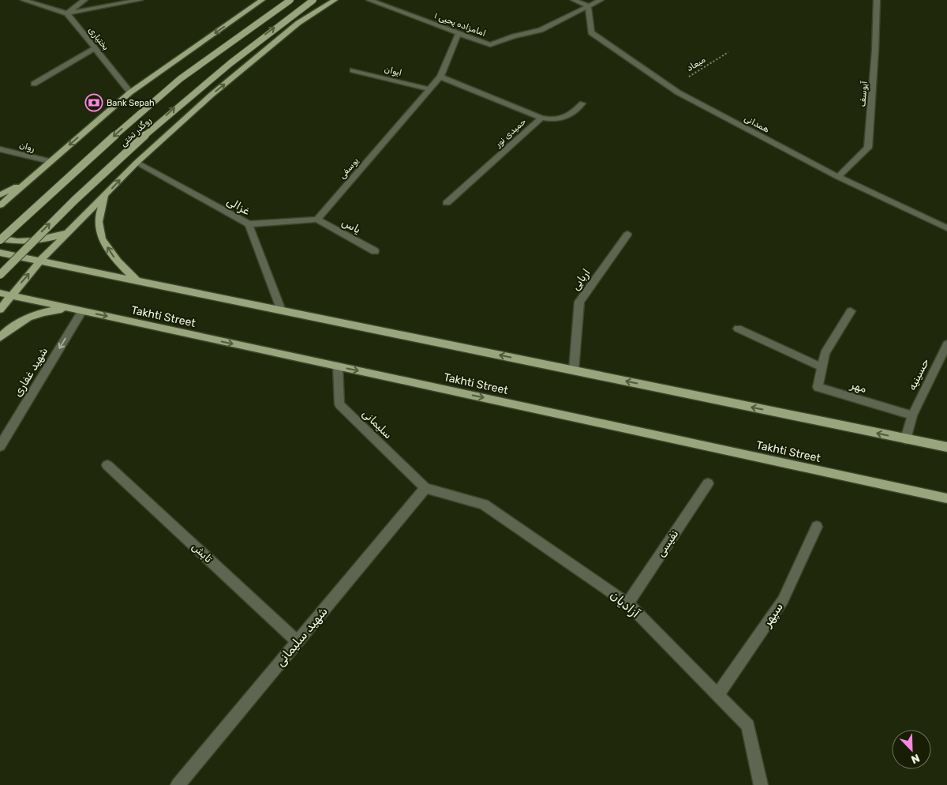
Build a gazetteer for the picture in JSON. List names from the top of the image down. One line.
{"streets":{"main road":["روگذر تختی","Takhti Street"],"street":["امامزاده یحیی ۱","بختیاری","ایوان","آیوسف","همدانی","حمیدی نور","روان","یوسفی","غزالی","یاس","اربابی","شهید غفاری","حسینیه","مهر","سلیمانی","نفیسی","تابش","آزادیان","سپهر","شهید سلیمانی"],"path":["میعاد"]},"crossings":[["امامزاده یحیی ۱","همدانی"],["امامزاده یحیی ۱","یوسفی"],["میعاد","همدانی"],["ایوان","یوسفی"],["آیوسف","همدانی"],["حمیدی نور","یوسفی"],["یوسفی","یاس"],["Takhti Street","شهید غفاری"],["Takhti Street","سلیمانی"],["حسینیه","مهر"],["سلیمانی","آزادیان"],["سلیمانی","شهید سلیمانی"],["نفیسی","آزادیان"],["تابش","شهید سلیمانی"],["آزادیان","سپهر"],["آزادیان","شهید سلیمانی"]],"one_way":["شهید غفاری"],"places":{"bank":["Bank Sepah"]},"north":"bottom right"}
